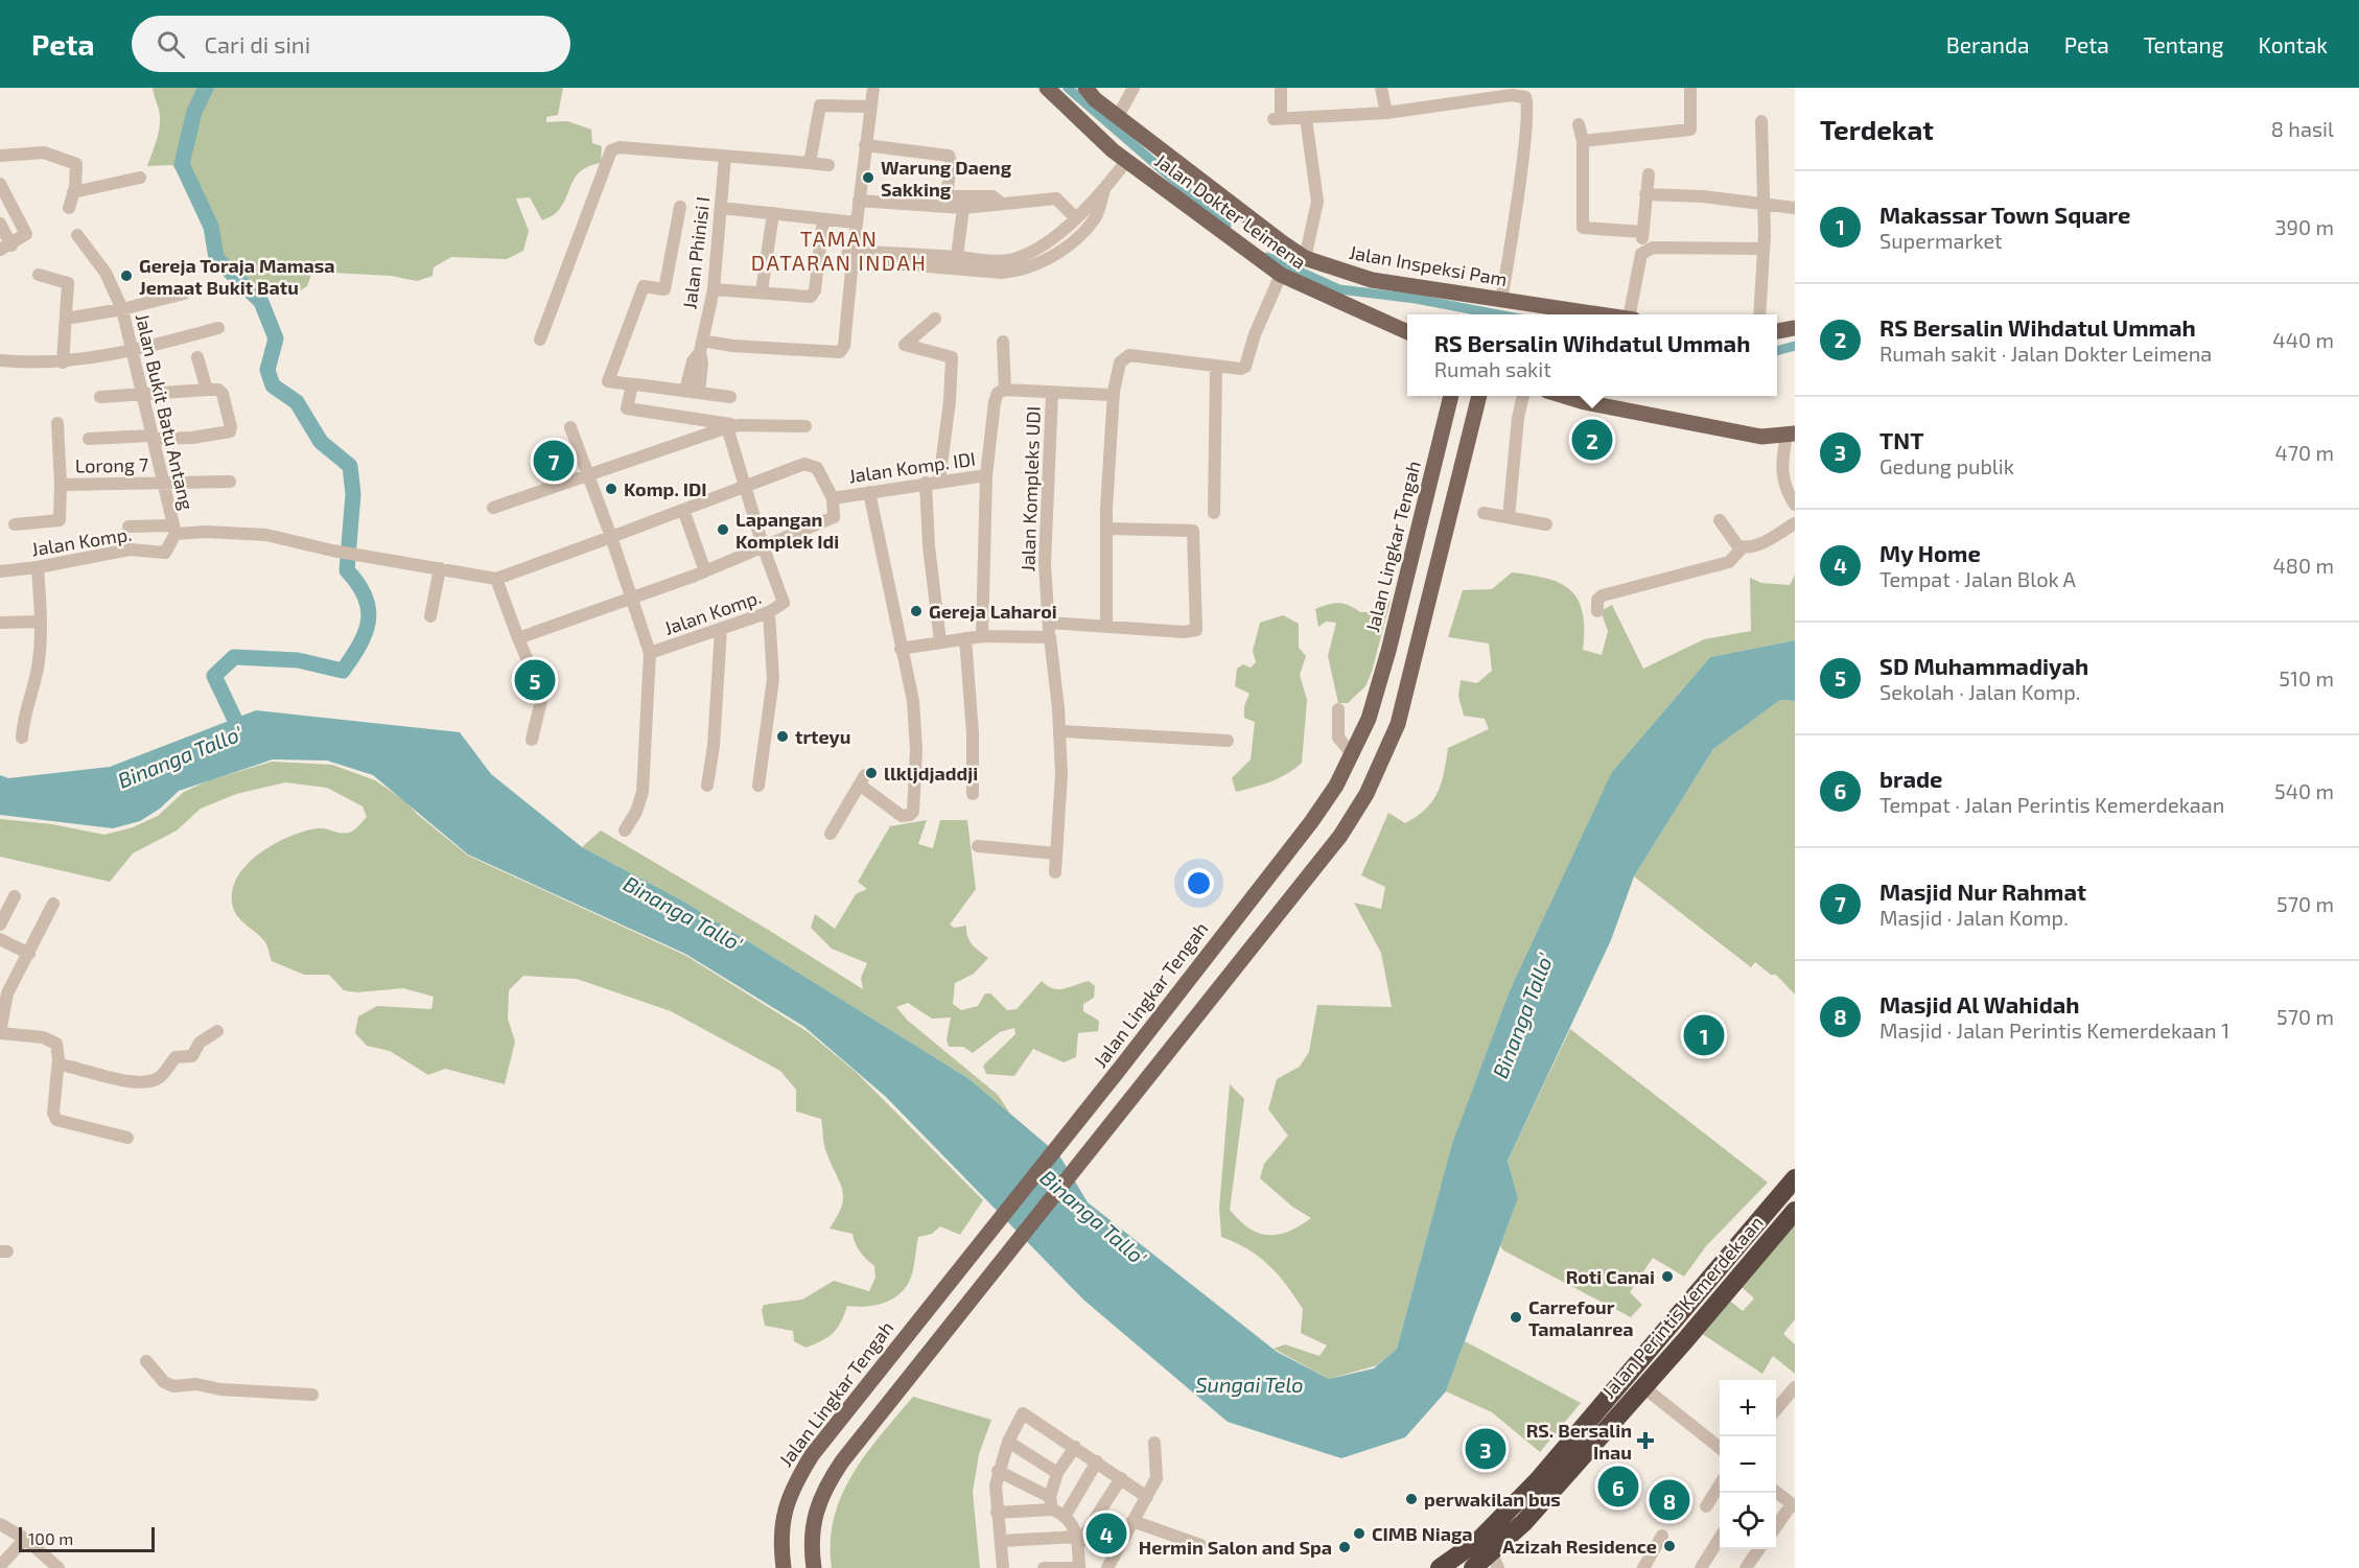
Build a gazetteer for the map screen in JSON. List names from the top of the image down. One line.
{"streets":{"highway":["Jalan Perintis Kemerdekaan"],"main road":["Jalan Dokter Leimena","Jalan Inspeksi Pam","Jalan Lingkar Tengah"],"street":["Jalan Phinisi I","Jalan Bukit Batu Antang","Lorong 7","Jalan Komp. IDI","Jalan Kompleks UDI","Jalan Komp."]},"crossings":[["Jalan Bukit Batu Antang","Lorong 7"],["Jalan Bukit Batu Antang","Jalan Komp."],["Jalan Komp. IDI","Jalan Komp."]],"districts":["TAMAN DATARAN INDAH"],"water":["Binanga Tallo'","Sungai Telo"],"places":{"other":["Warung Daeng Sakking","Gereja Toraja Mamasa Jemaat Bukit Batu","Komp. IDI","Lapangan Komplek Idi","Gereja Laharoi","trteyu","llkljdjaddji","Roti Canai","Carrefour Tamalanrea","perwakilan bus","CIMB Niaga","Azizah Residence","Hermin Salon and Spa"],"health":["RS. Bersalin Inau"]},"scale_bar":"100 m","page":{"header":"Peta","search":"Cari di sini","nav":["Beranda","Peta","Tentang","Kontak"],"heading":["Terdekat","8 hasil"],"list":[{"mark":"1","name":"Makassar Town Square","note":"Supermarket","value":"390 m"},{"mark":"2","name":"RS Bersalin Wihdatul Ummah","note":"Rumah sakit · Jalan Dokter Leimena","value":"440 m"},{"mark":"3","name":"TNT","note":"Gedung publik","value":"470 m"},{"mark":"4","name":"My Home","note":"Tempat · Jalan Blok A","value":"480 m"},{"mark":"5","name":"SD Muhammadiyah","note":"Sekolah · Jalan Komp.","value":"510 m"},{"mark":"6","name":"brade","note":"Tempat · Jalan Perintis Kemerdekaan","value":"540 m"},{"mark":"7","name":"Masjid Nur Rahmat","note":"Masjid · Jalan Komp.","value":"570 m"},{"mark":"8","name":"Masjid Al Wahidah","note":"Masjid · Jalan Perintis Kemerdekaan 1","value":"570 m"}],"popup":["RS Bersalin Wihdatul Ummah","Rumah sakit"],"pins":["2","7","5","1","3","6","8","4"],"map_buttons":["+","−"],"scale":"100 m"}}
